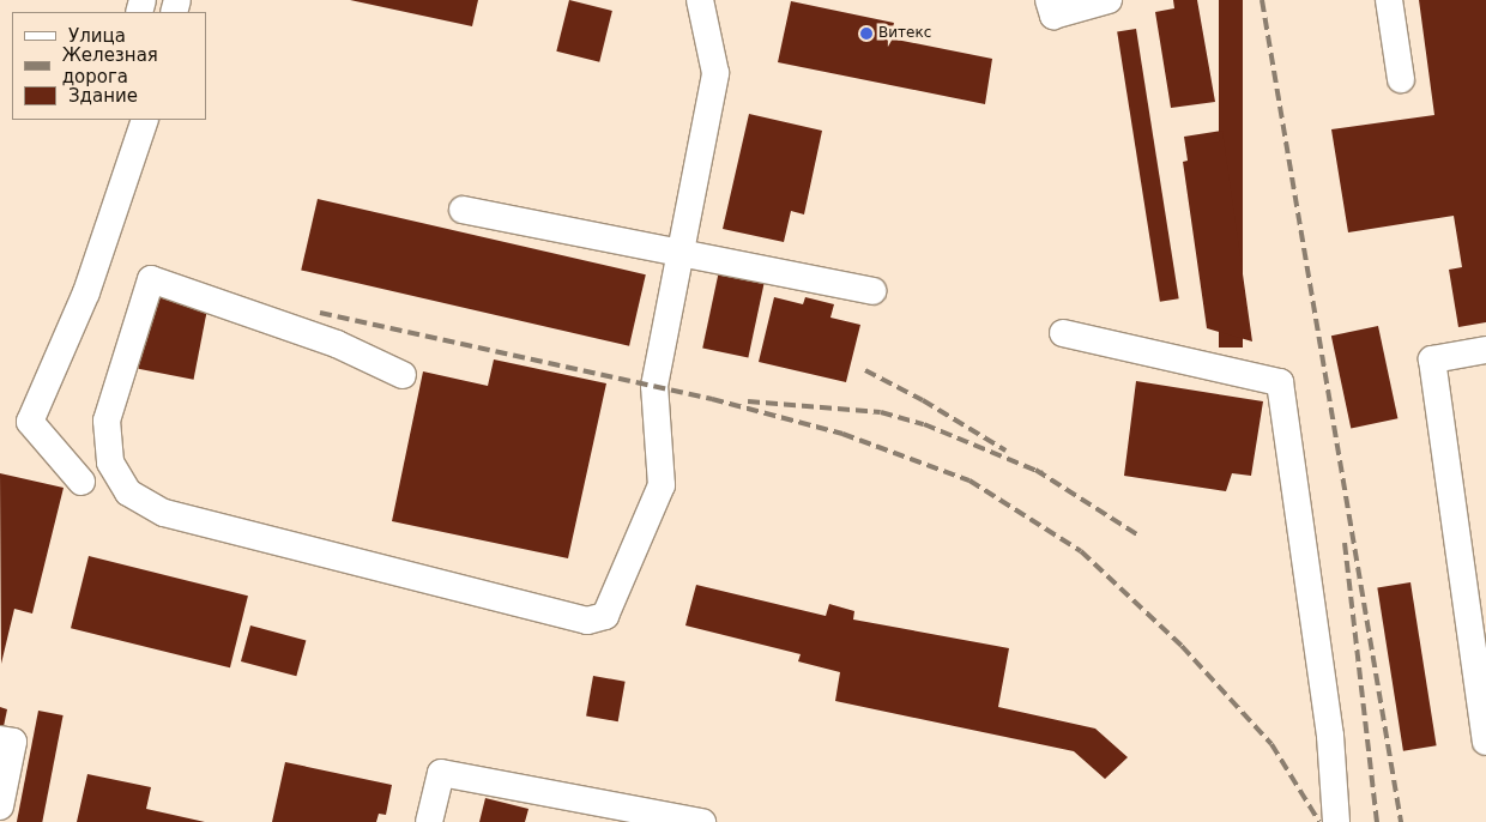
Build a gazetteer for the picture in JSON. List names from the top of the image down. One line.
{"places":["Витекс"],"legend":["Улица","Железная дорога","Здание"]}
